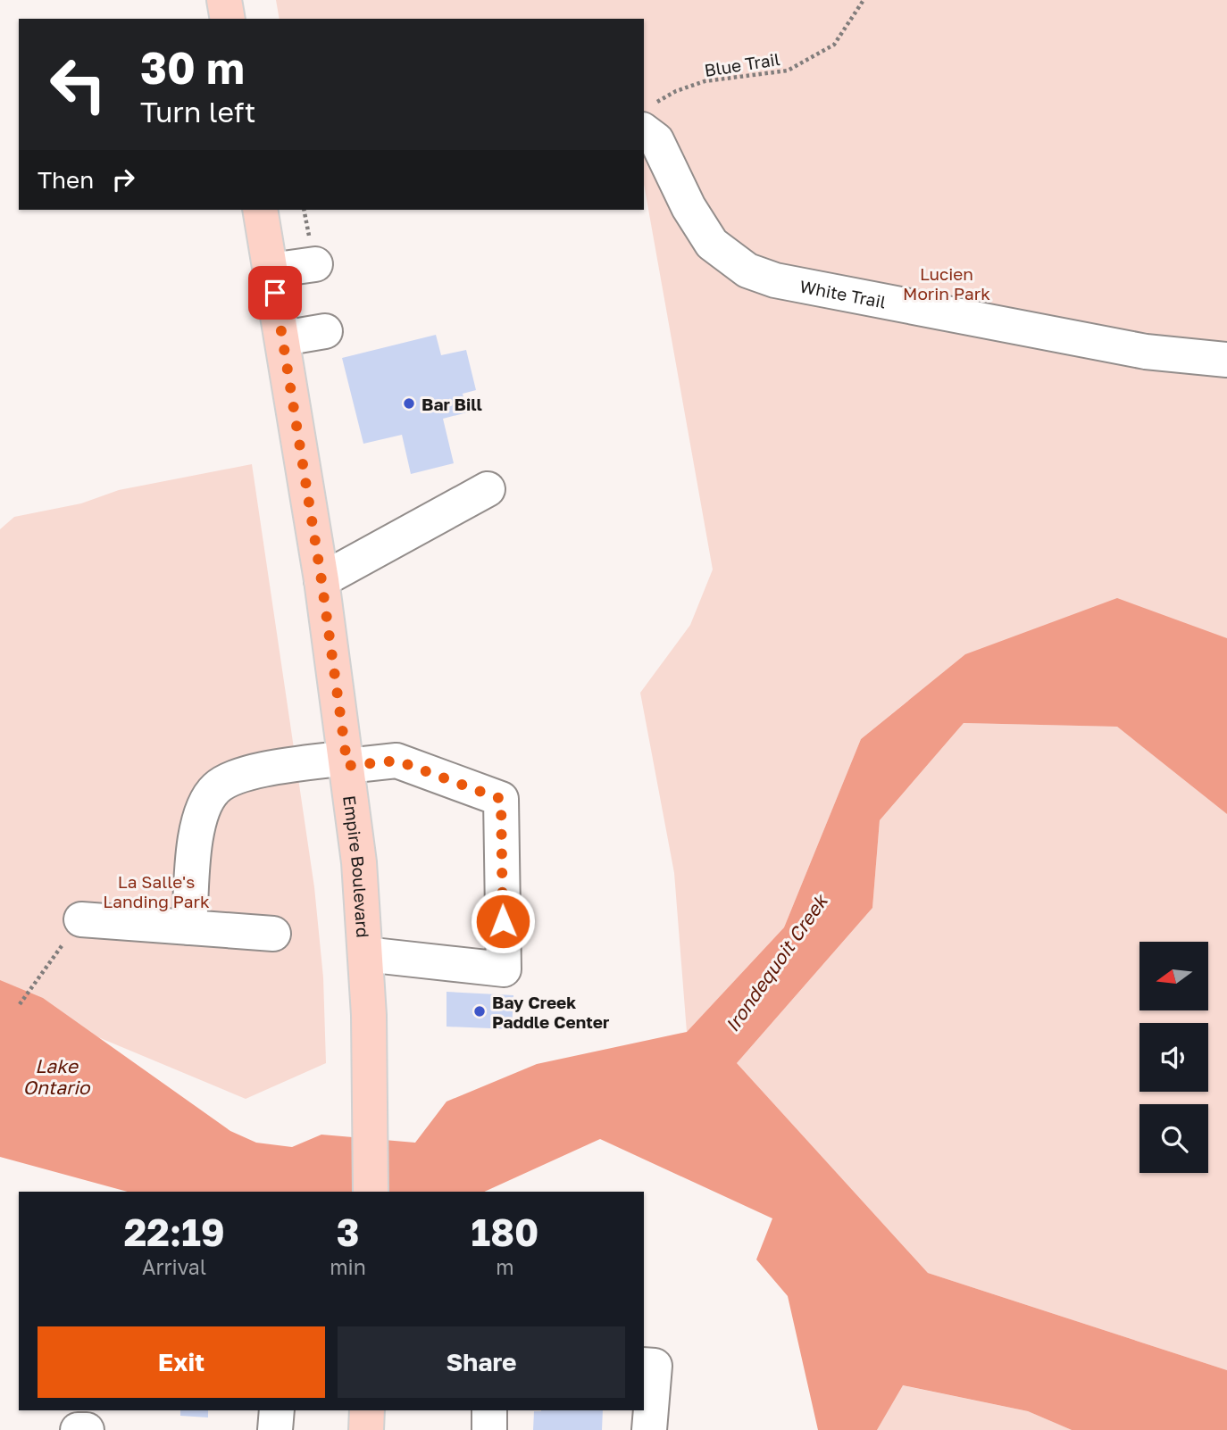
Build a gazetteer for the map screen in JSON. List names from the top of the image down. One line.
{"streets":{"main road":["Empire Boulevard"],"lane":["White Trail"],"path":["Blue Trail"]},"crossings":[["Blue Trail","White Trail"]],"water":["Irondequoit Creek","Lake Ontario"],"parks":["Lucien Morin Park","La Salle's Landing Park"],"places":["Bar Bill","Bay Creek Paddle Center"],"north":"left","page":{"turn":["30 m","Turn left"],"then":"Then","eta":["22:19","Arrival","3","min","180","m"],"buttons":["Exit","Share"]}}
